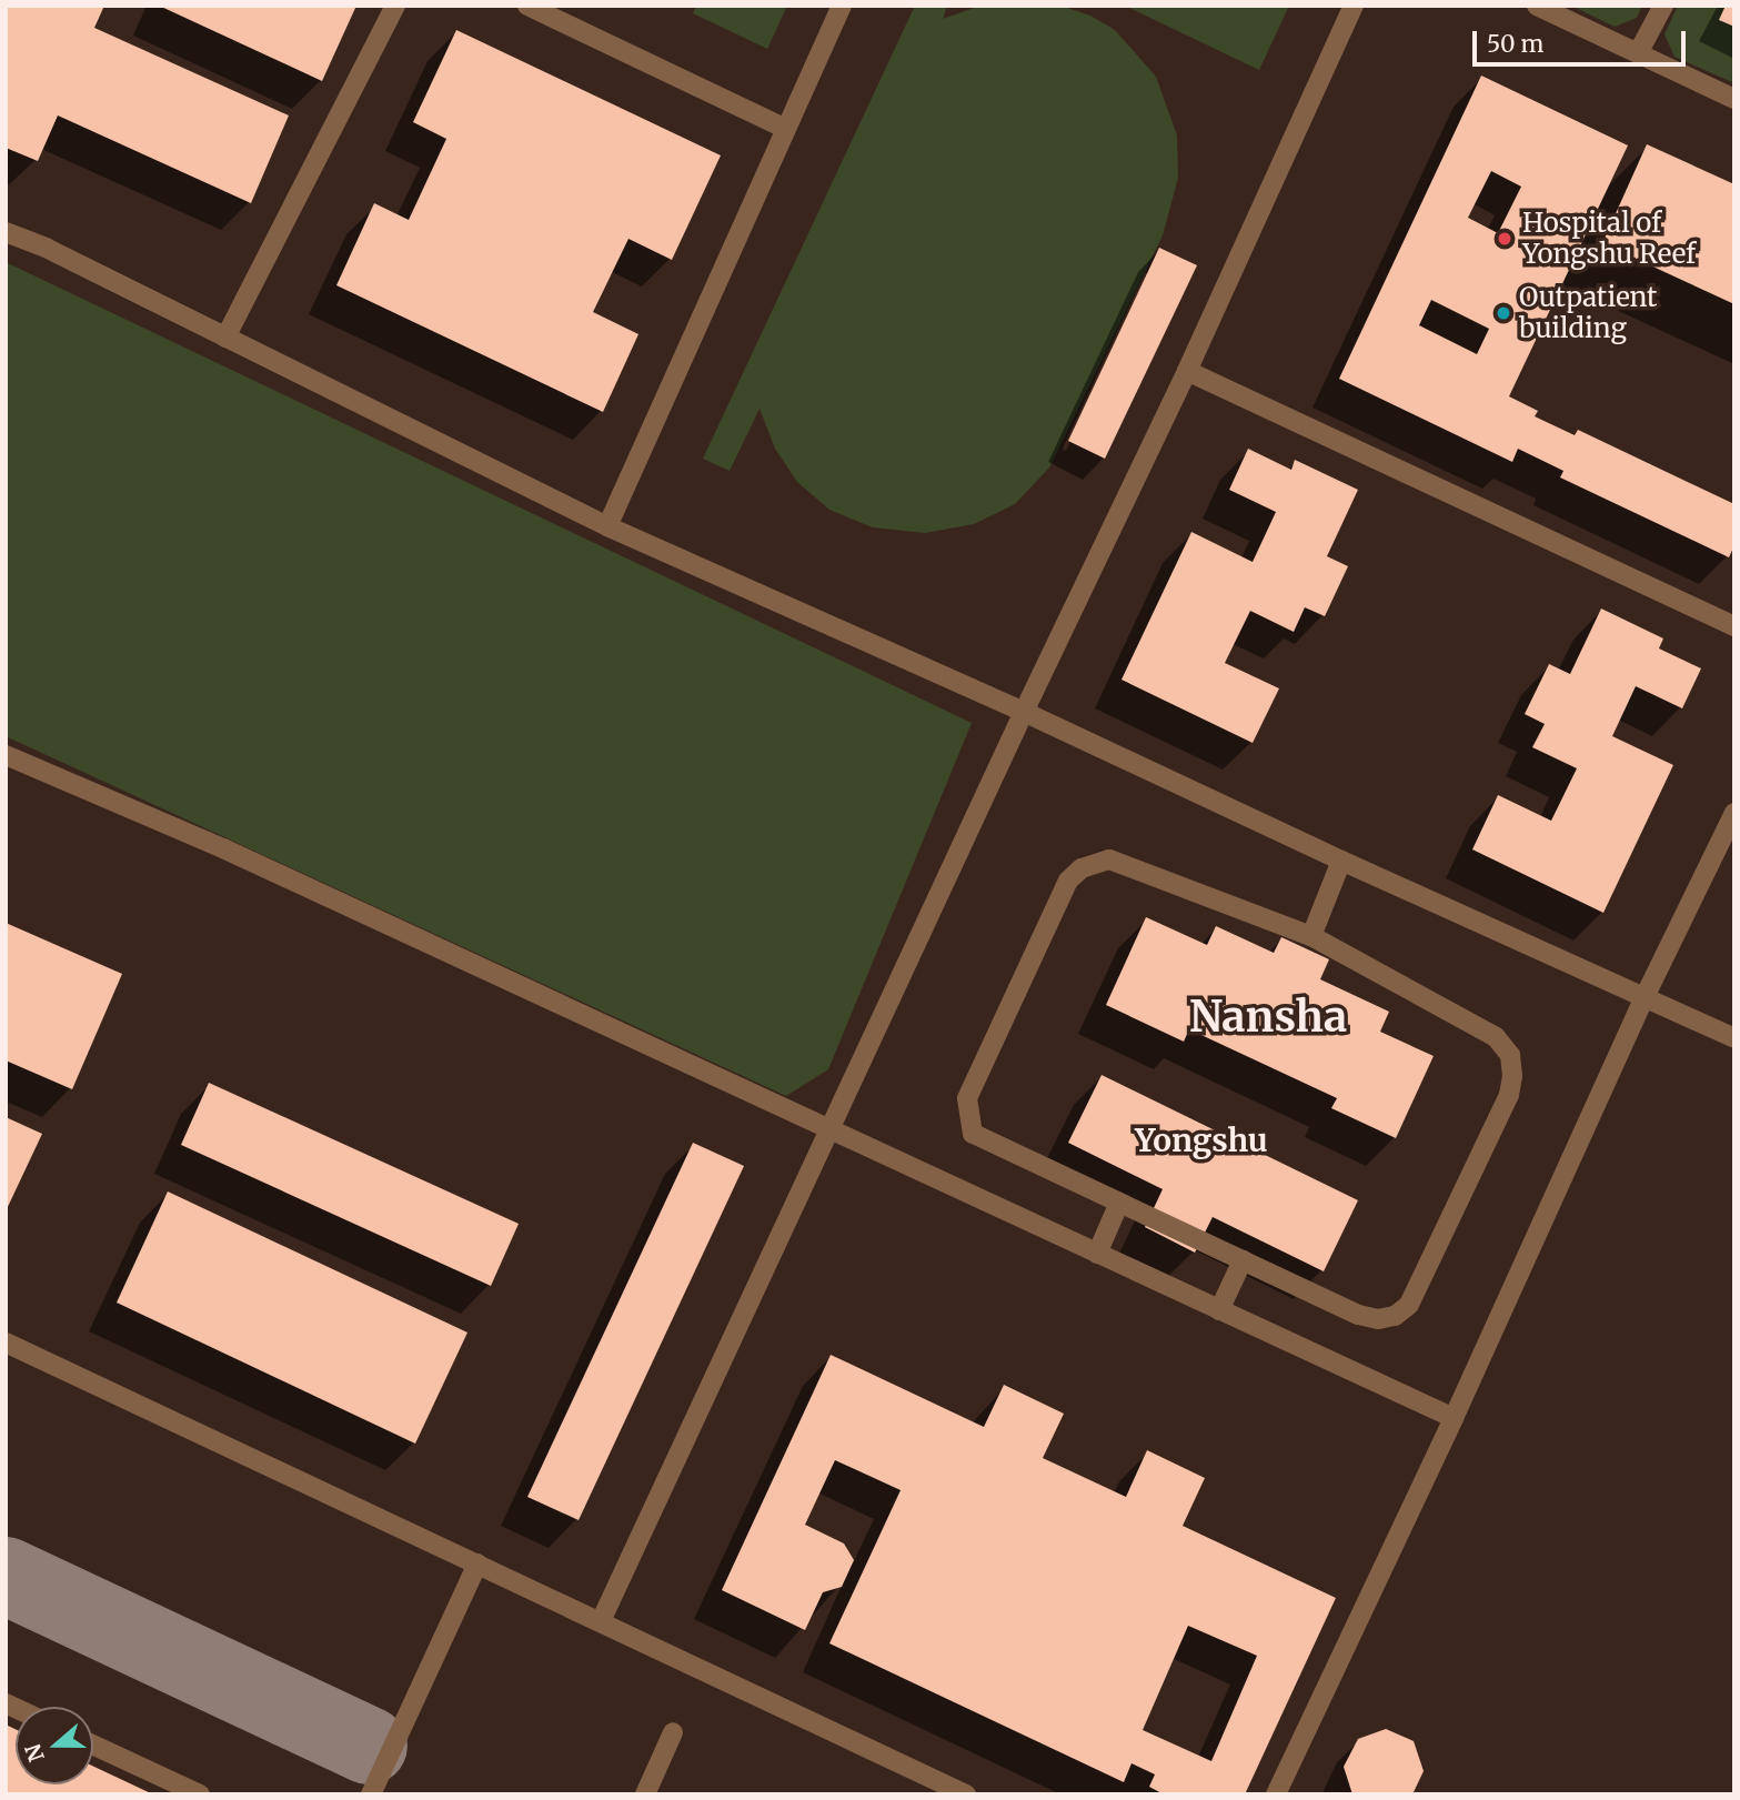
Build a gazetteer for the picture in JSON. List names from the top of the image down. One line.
{"districts":["Nansha","Yongshu"],"places":["Hospital of Yongshu Reef","Outpatient building"],"scale_bar":"50 m","north":"left"}
